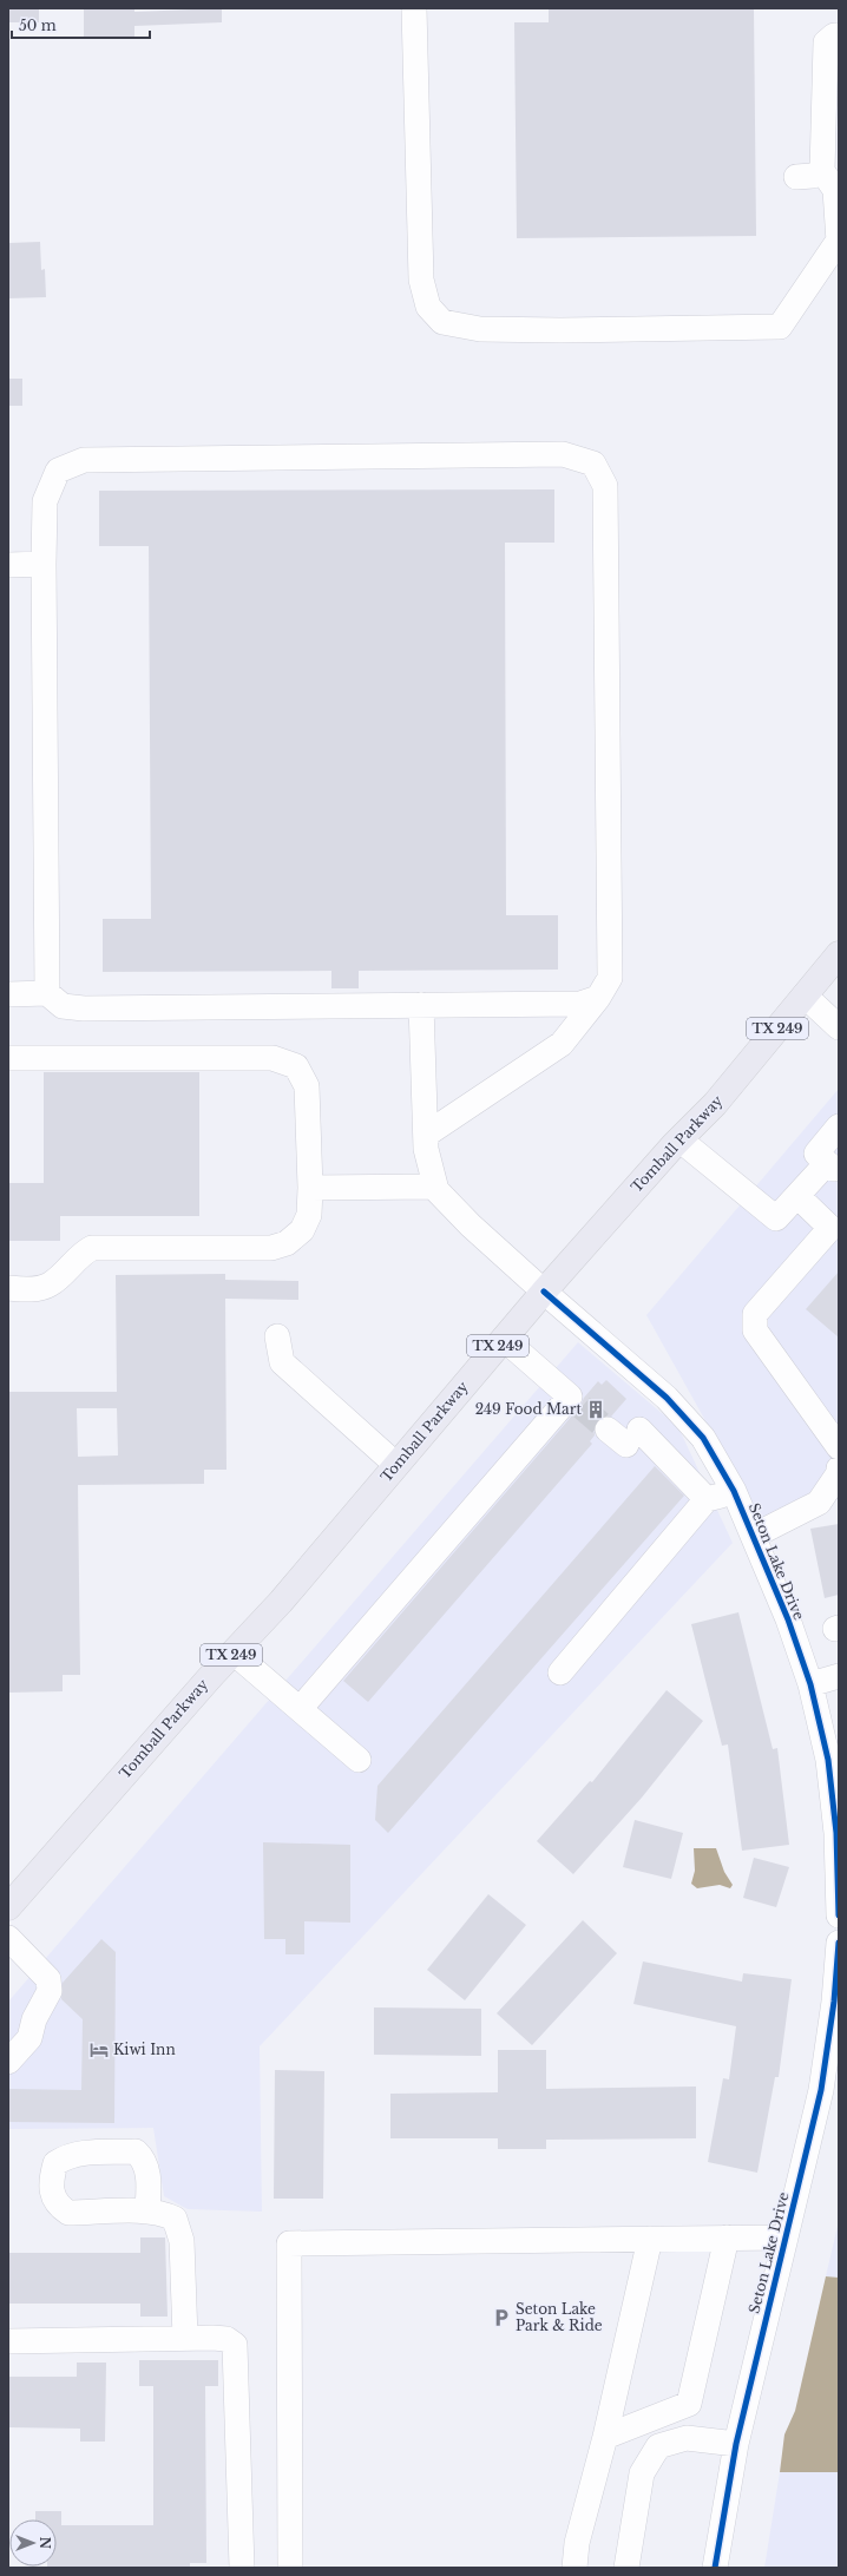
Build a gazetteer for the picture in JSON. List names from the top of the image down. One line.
{"streets":{"main road":["TX 249","Tomball Parkway"],"street":["Seton Lake Drive"]},"crossings":[["Tomball Parkway","Seton Lake Drive"]],"places":{"building":["249 Food Mart"],"hotel":["Kiwi Inn"],"parking":["Seton Lake Park & Ride"]},"scale_bar":"50 m","north":"right"}
